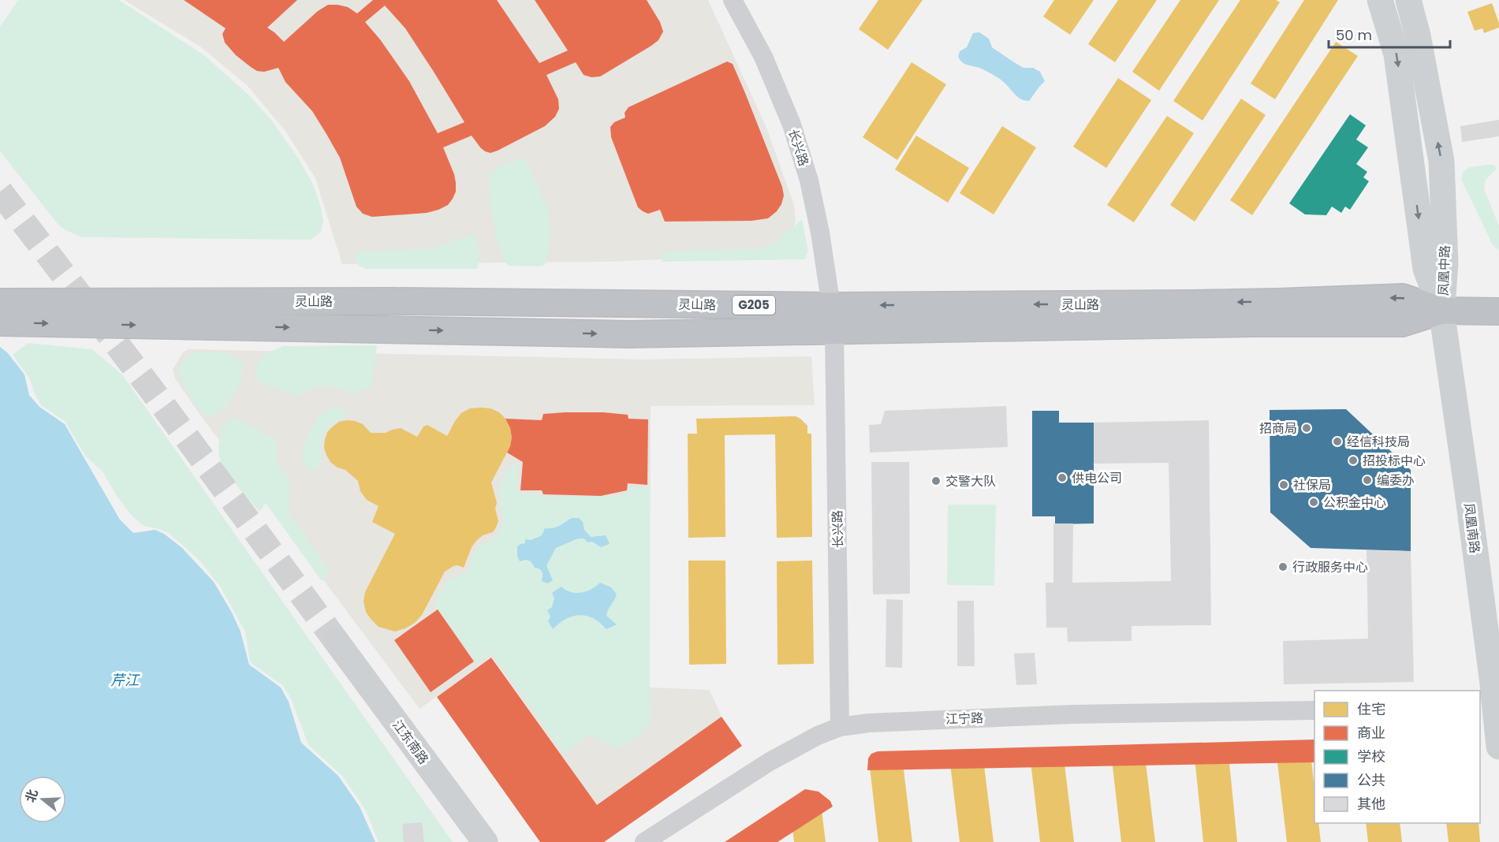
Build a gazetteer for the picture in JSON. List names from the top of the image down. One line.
{"streets":{"highway":["灵山路","G205"],"main road":["凤凰中路","凤凰南路","江东南路"],"street":["长兴路","江宁路"]},"crossings":[["长兴路","灵山路"],["长兴路","江宁路"],["凤凰中路","灵山路"],["凤凰中路","凤凰南路"],["灵山路","凤凰南路"]],"water":["芹江"],"places":["招商局","经信科技局","招投标中心","供电公司","编委办","交警大队","社保局","公积金中心","行政服务中心"],"legend":["住宅","商业","学校","公共","其他"],"scale_bar":"50 m","north":"left"}
